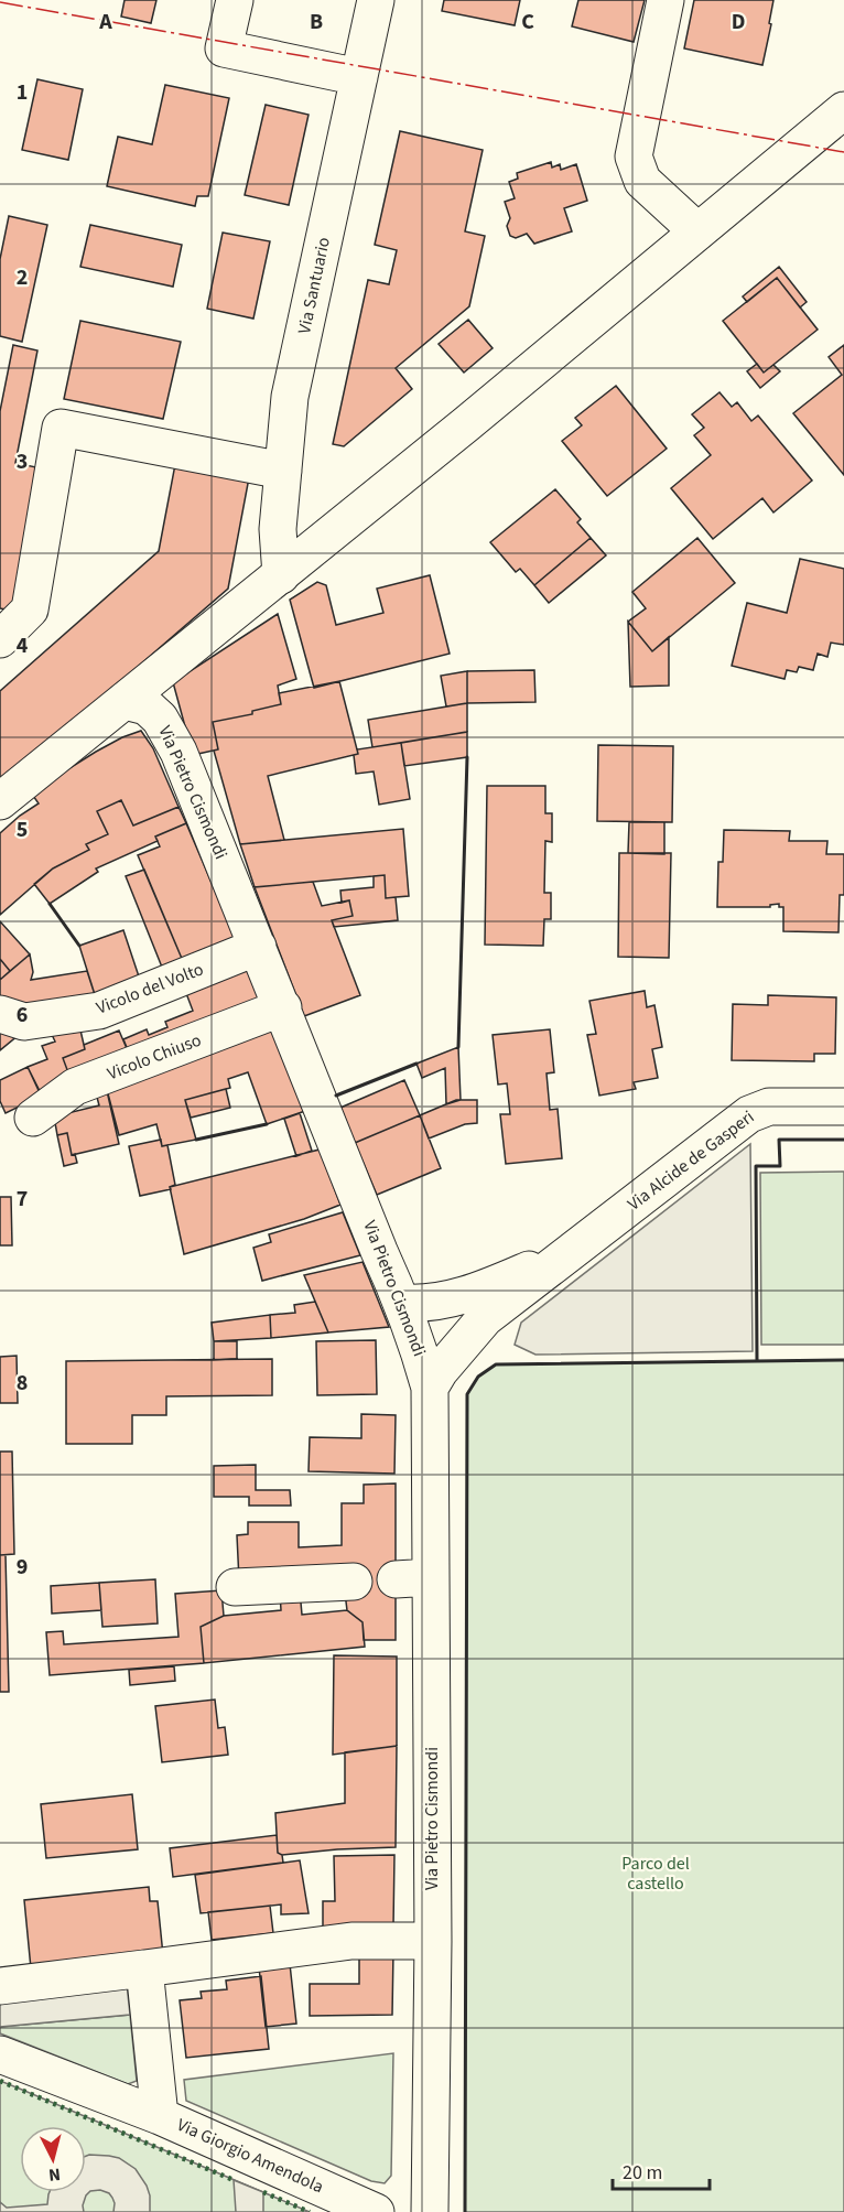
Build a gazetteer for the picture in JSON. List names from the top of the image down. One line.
{"streets":{"street":["Via Santuario","Via Pietro Cismondi","Vicolo del Volto","Vicolo Chiuso","Via Alcide de Gasperi","Via Giorgio Amendola"]},"crossings":[["Via Pietro Cismondi","Vicolo del Volto"],["Via Pietro Cismondi","Vicolo Chiuso"],["Via Pietro Cismondi","Via Alcide de Gasperi"]],"parks":["Parco del castello"],"scale_bar":"20 m","north":"bottom","grid":{"columns":["A","B","C","D"],"rows":["1","2","3","4","5","6","7","8","9"]}}
